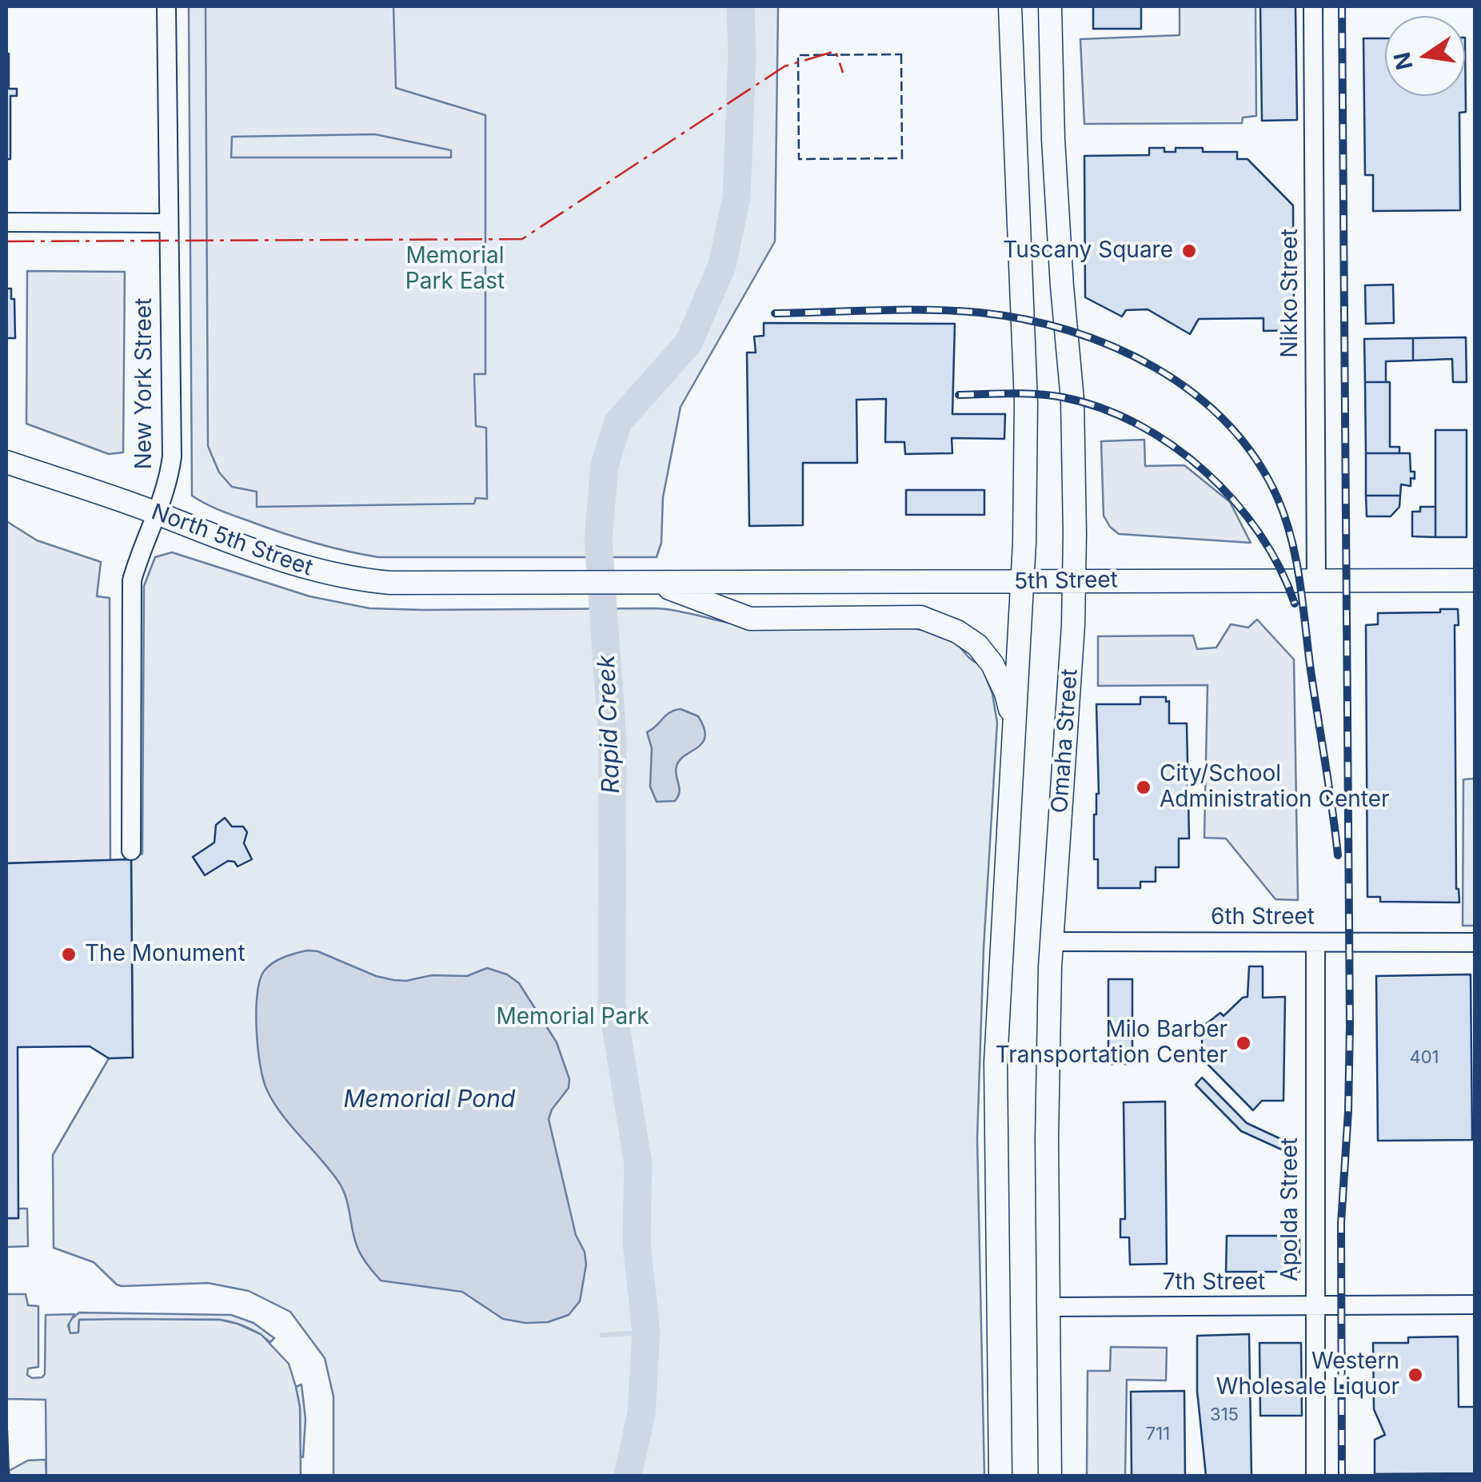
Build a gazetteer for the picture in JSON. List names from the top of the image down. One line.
{"streets":{"main road":["North 5th Street","5th Street","Omaha Street"],"street":["Nikko Street","New York Street","6th Street","Apolda Street","7th Street"]},"crossings":[["Nikko Street","5th Street"],["New York Street","North 5th Street"],["North 5th Street","5th Street"],["5th Street","Omaha Street"],["Omaha Street","6th Street"],["Omaha Street","7th Street"],["6th Street","Apolda Street"],["Apolda Street","7th Street"]],"water":["Rapid Creek","Memorial Pond"],"parks":["Memorial Park East","Memorial Park"],"places":["Tuscany Square","City/School Administration Center","The Monument","Milo Barber Transportation Center","Western Wholesale Liquor"],"house_numbers":["401","315","711"],"north":"left"}
